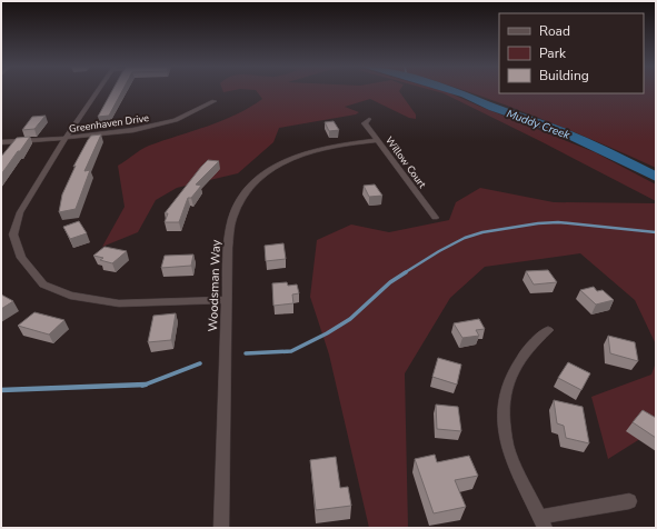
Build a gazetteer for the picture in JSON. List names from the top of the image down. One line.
{"streets":{"street":["Greenhaven Drive","Willow Court","Woodsman Way"]},"crossings":[["Willow Court","Woodsman Way"]],"water":["Muddy Creek"],"legend":["Road","Park","Building"]}
